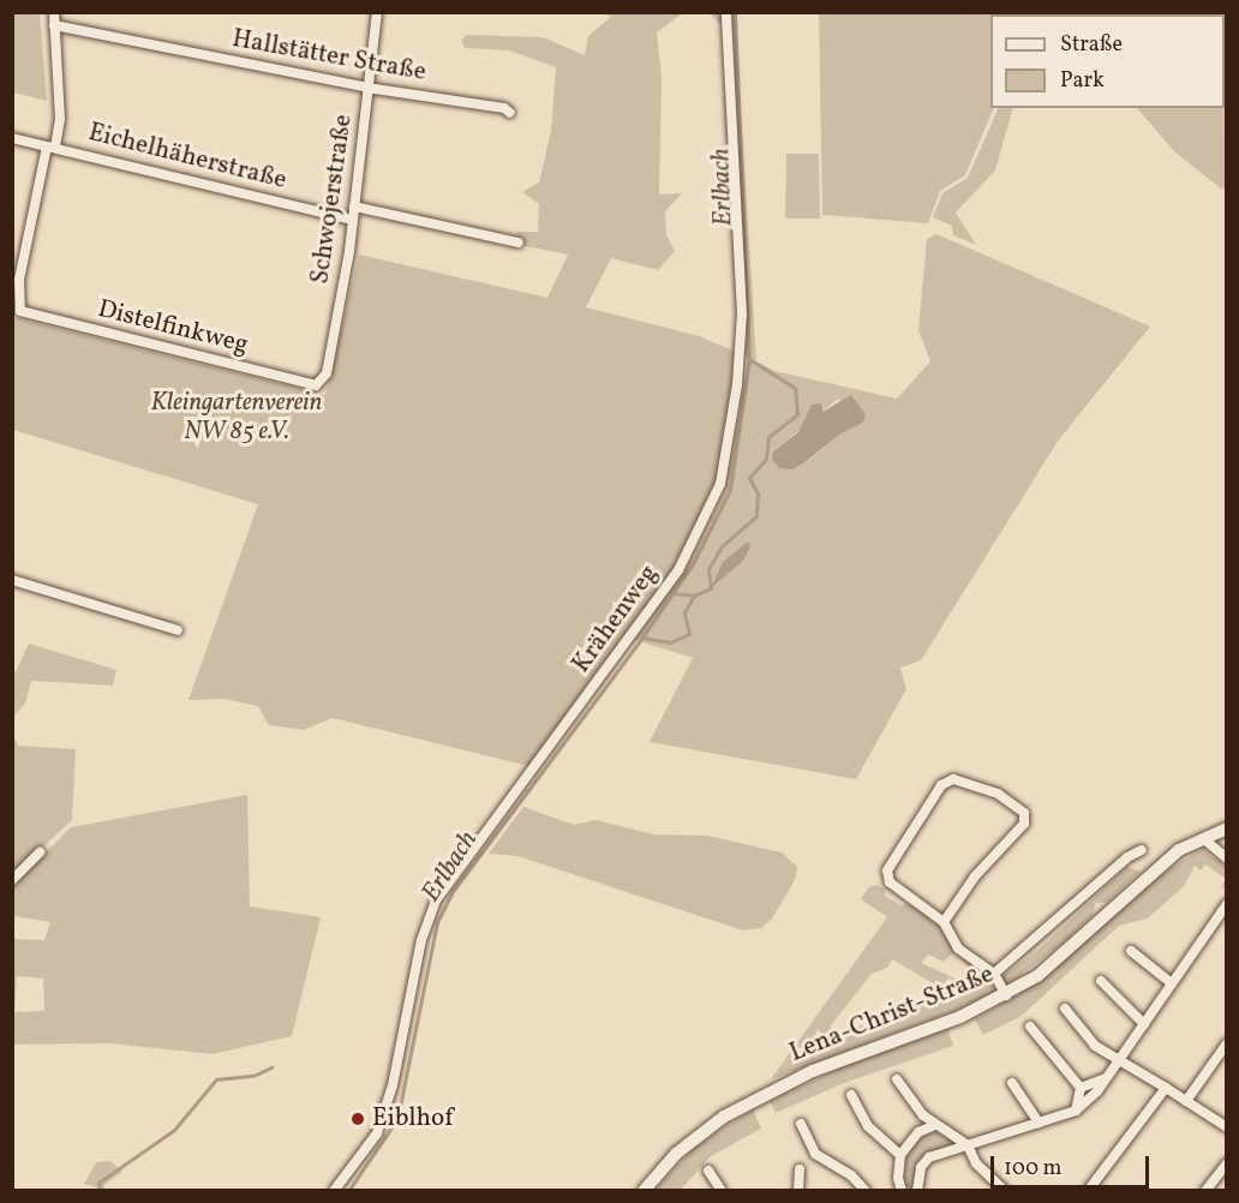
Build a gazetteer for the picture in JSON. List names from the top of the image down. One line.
{"streets":{"street":["Hallstätter Straße","Eichelhäherstraße","Schwojerstraße","Distelfinkweg","Krähenweg","Lena-Christ-Straße"]},"crossings":[["Hallstätter Straße","Schwojerstraße"],["Eichelhäherstraße","Schwojerstraße"],["Eichelhäherstraße","Distelfinkweg"],["Schwojerstraße","Distelfinkweg"]],"water":["Erlbach"],"parks":["Kleingartenverein NW 85 e.V."],"places":["Eiblhof"],"legend":["Straße","Park"],"scale_bar":"100 m"}
